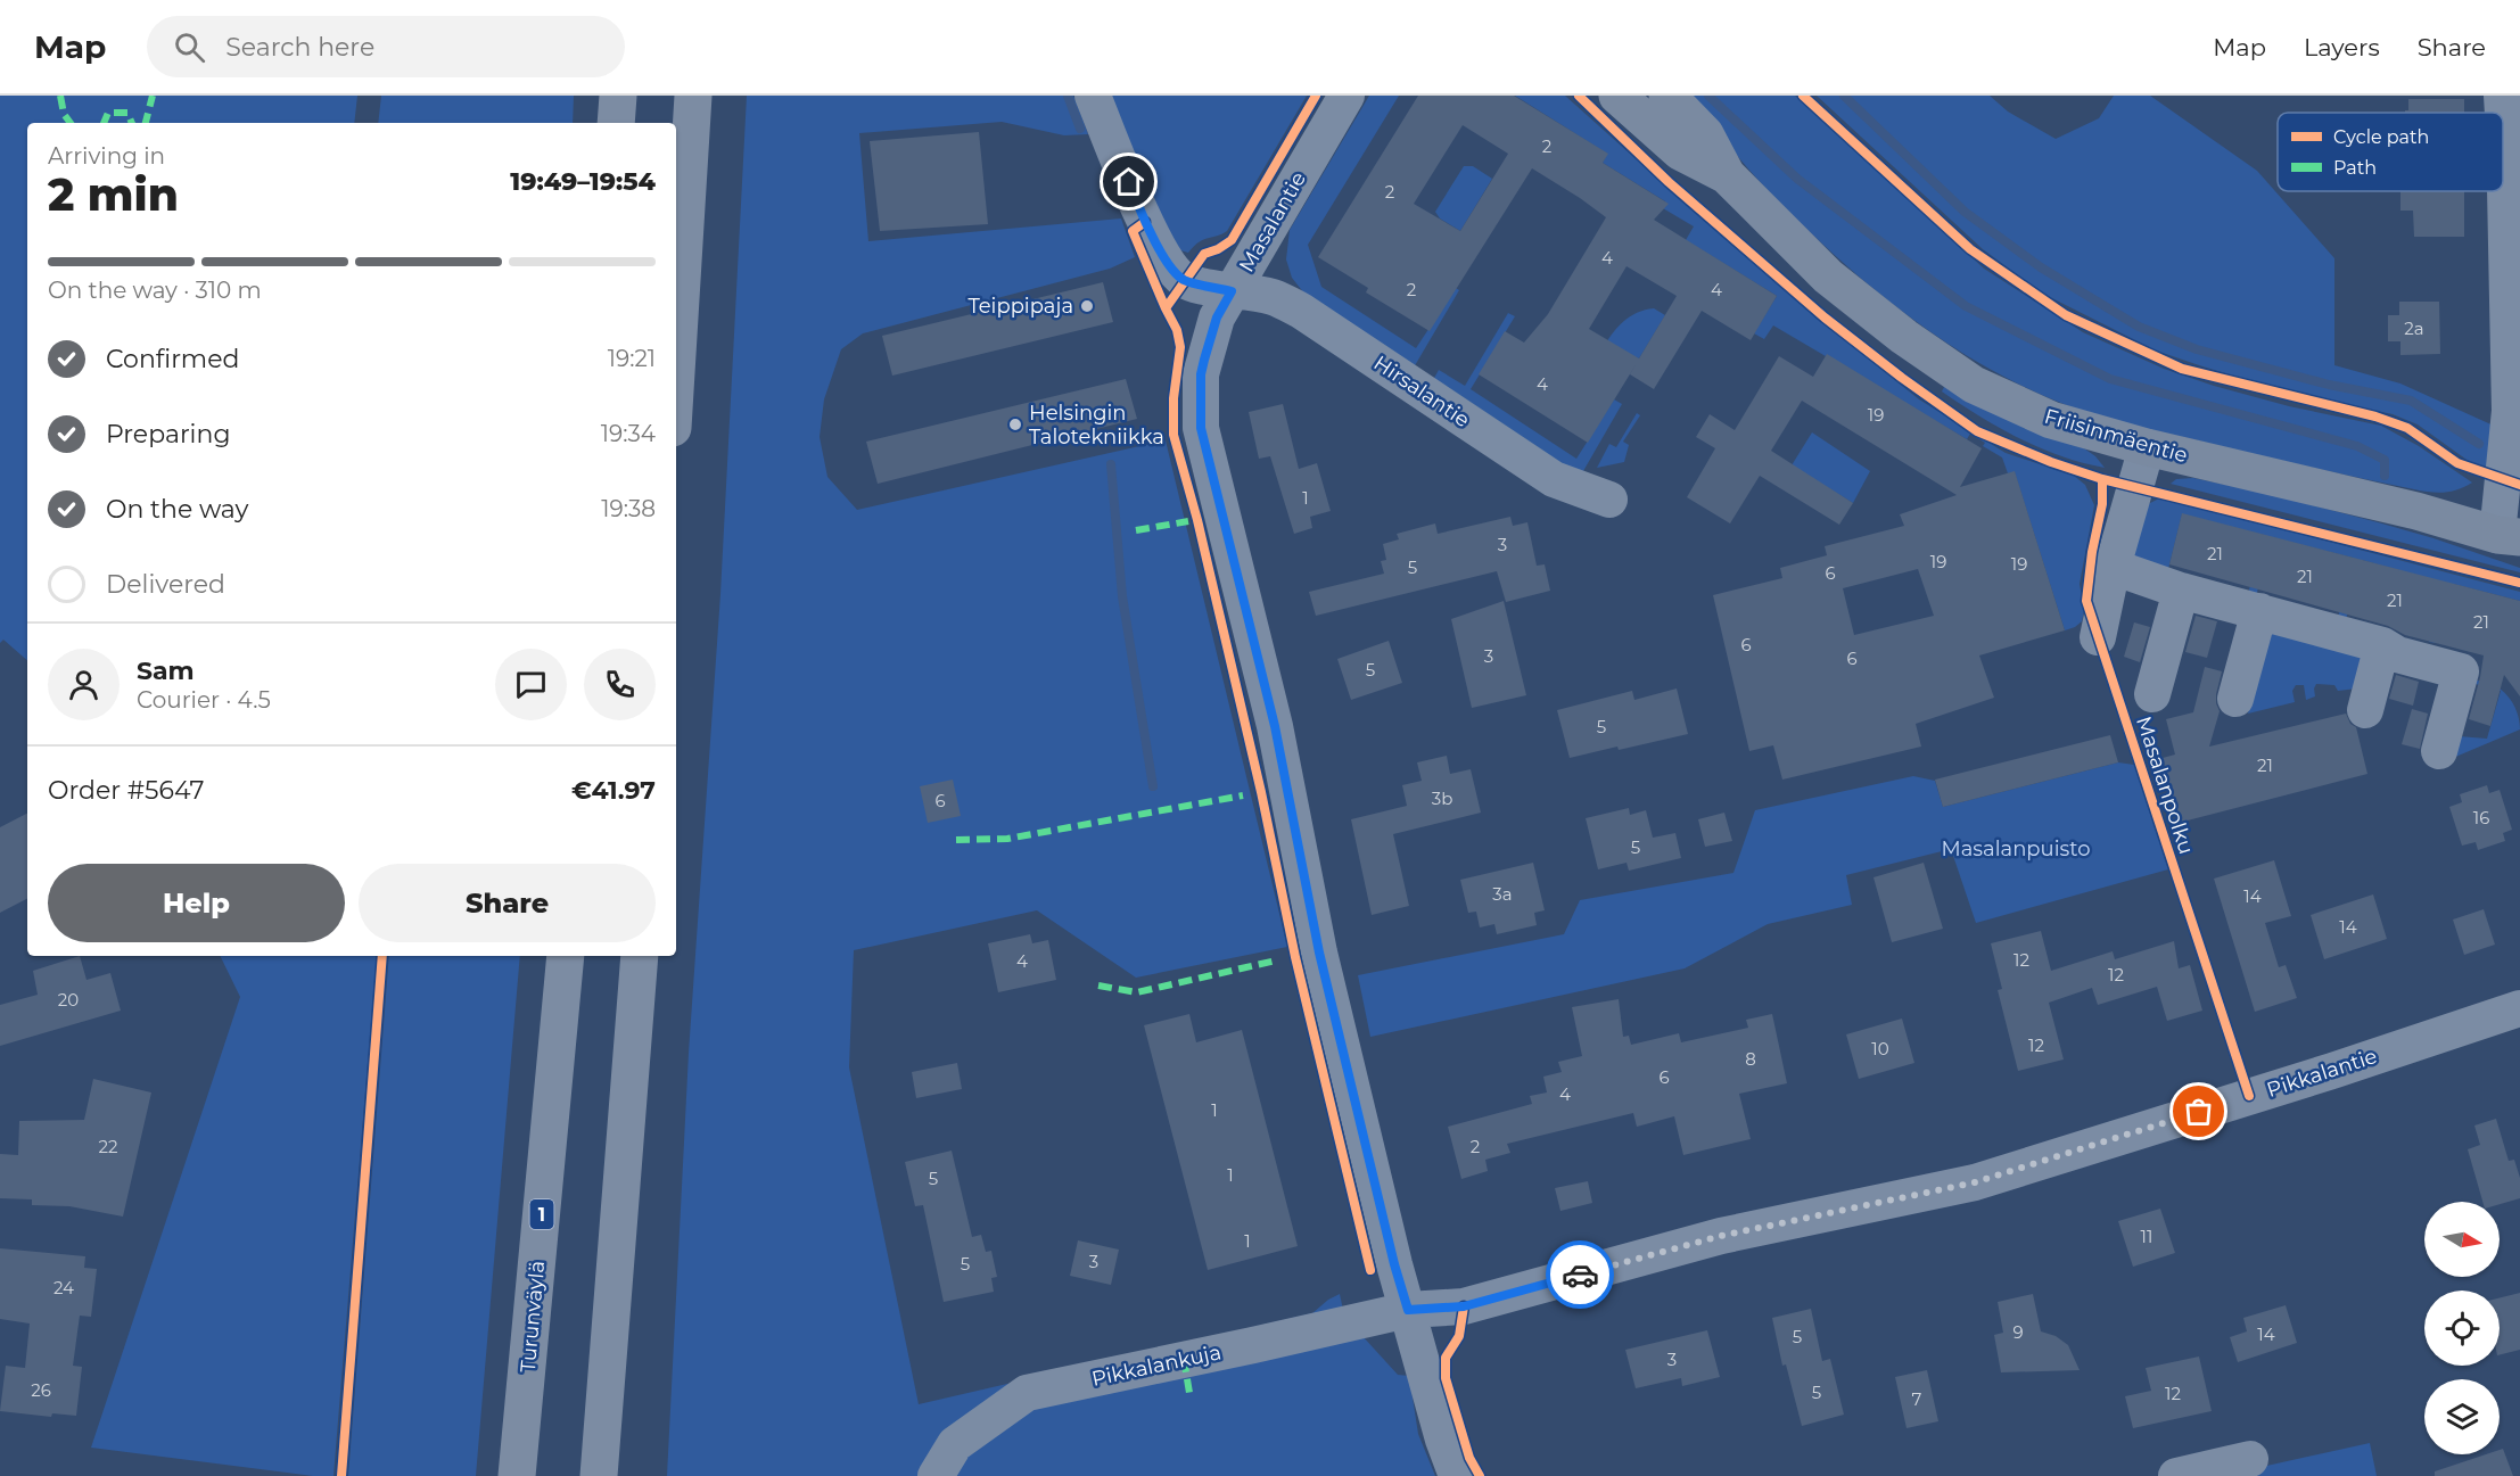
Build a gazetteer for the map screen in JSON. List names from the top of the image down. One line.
{"streets":{"highway":["1","Turunväylä"],"main road":["Friisinmäentie"],"street":["Masalantie","Hirsalantie","Pikkalantie","Pikkalankuja"],"cycle path":["Masalanpolku"]},"crossings":[["Masalantie","Hirsalantie"],["Masalantie","Pikkalantie"],["Masalantie","Pikkalankuja"],["Pikkalantie","Pikkalankuja"]],"parks":["Masalanpuisto"],"places":["Teippipaja","Helsingin Talotekniikka"],"house_numbers":["2","2","4","2","4","2a","4","19","1","3","21","19","19","5","6","21","21","21","6","3","6","5","5","21","3b","6","16","5","3a","14","14","12","4","12","20","12","10","8","6","4","1","22","2","1","5","11","1","3","5","24","9","14","5","3","26","5","12","7"],"legend":["Cycle path","Path"],"north":"right","page":{"header":"Map","search":"Search here","nav":["Map","Layers","Share"],"heading":["2 min","Arriving in","19:49–19:54"],"panel":["Sam","Courier · 4.5","Order #5647","€41.97"],"bar":"On the way · 310 m","list":[["Confirmed","19:21"],["Preparing","19:34"],["On the way","19:38"],"Delivered"],"buttons":["Help","Share"]}}
